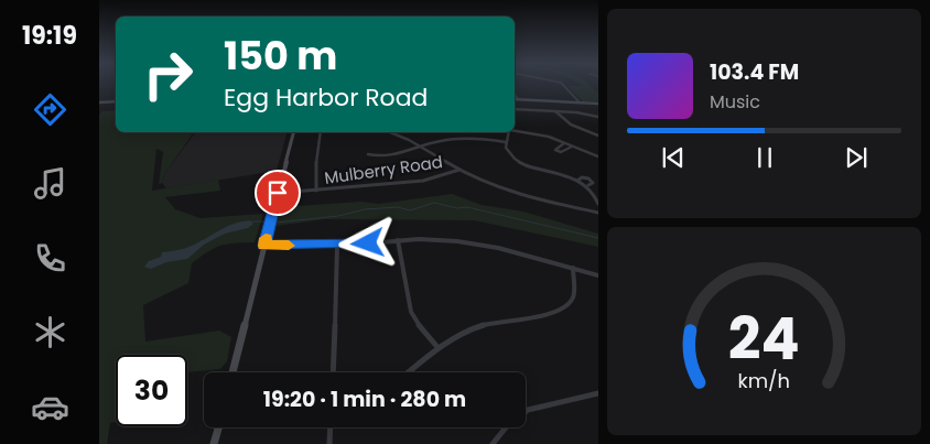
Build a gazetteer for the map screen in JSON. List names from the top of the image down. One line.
{"streets":{"street":["Mulberry Road"]},"page":{"tabs":"19:19","turn":["150 m","Egg Harbor Road"],"song":["103.4 FM","Music"],"limit":"30","trip":"19:20 · 1 min · 280 m","gauge":["24","km/h"]}}
